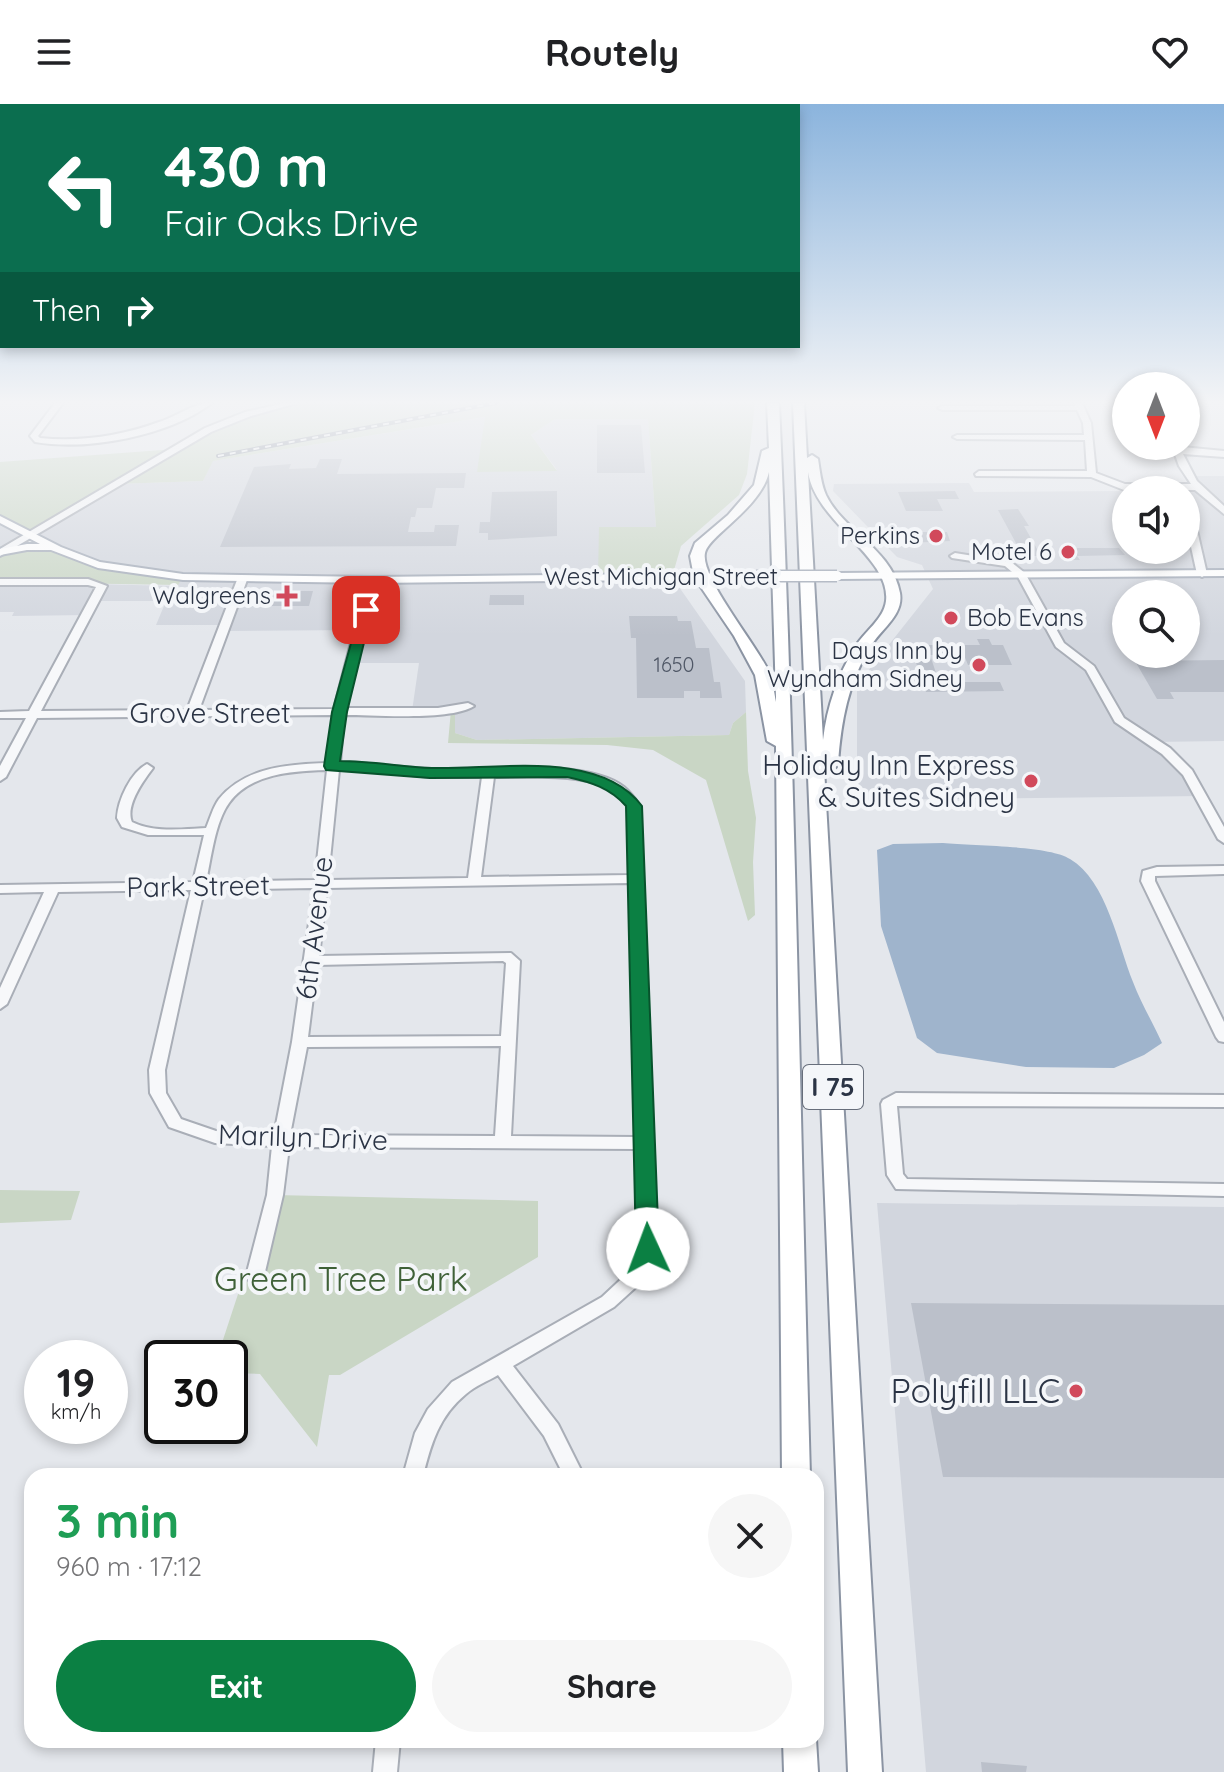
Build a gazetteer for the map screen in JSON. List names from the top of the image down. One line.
{"streets":{"highway":["I 75"],"main road":["West Michigan Street"],"street":["Grove Street","Park Street","6th Avenue","Marilyn Drive"]},"crossings":[["West Michigan Street","6th Avenue"],["Grove Street","6th Avenue"],["Park Street","6th Avenue"],["Park Street","Marilyn Drive"],["6th Avenue","Marilyn Drive"]],"parks":["Green Tree Park"],"places":{"other":["Perkins","Motel 6","Bob Evans","Days Inn by Wyndham Sidney","Holiday Inn Express & Suites Sidney","Polyfill LLC"],"health":["Walgreens"]},"house_numbers":["1650"],"north":"bottom","page":{"header":"Routely","turn":["430 m","Fair Oaks Drive"],"then":"Then","speed":"19 km/h","limit":"30","heading":["3 min","960 m · 17:12"],"buttons":["Exit","Share"]}}
